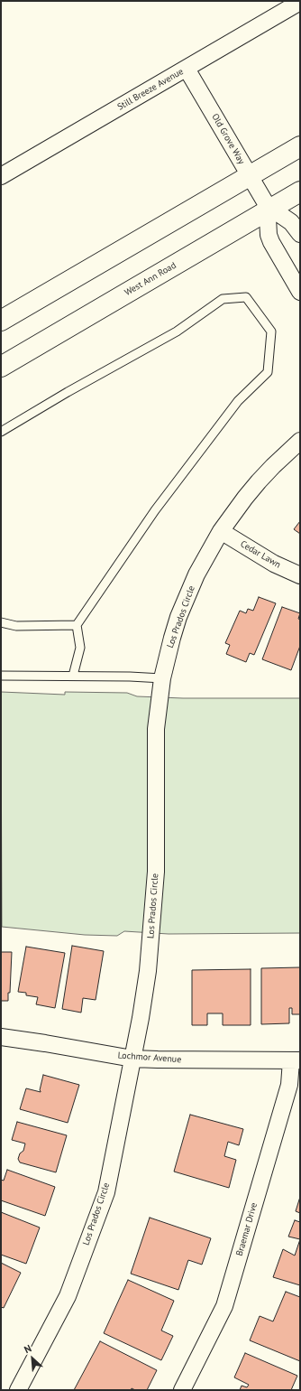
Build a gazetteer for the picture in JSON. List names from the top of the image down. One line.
{"streets":{"main road":["West Ann Road"],"street":["Still Breeze Avenue","Old Grove Way","Cedar Lawn","Los Prados Circle","Lochmor Avenue","Braemar Drive"]},"crossings":[["Still Breeze Avenue","Old Grove Way"],["Old Grove Way","West Ann Road"],["Cedar Lawn","Los Prados Circle"],["Los Prados Circle","Lochmor Avenue"],["Lochmor Avenue","Braemar Drive"]],"north":"top left"}
